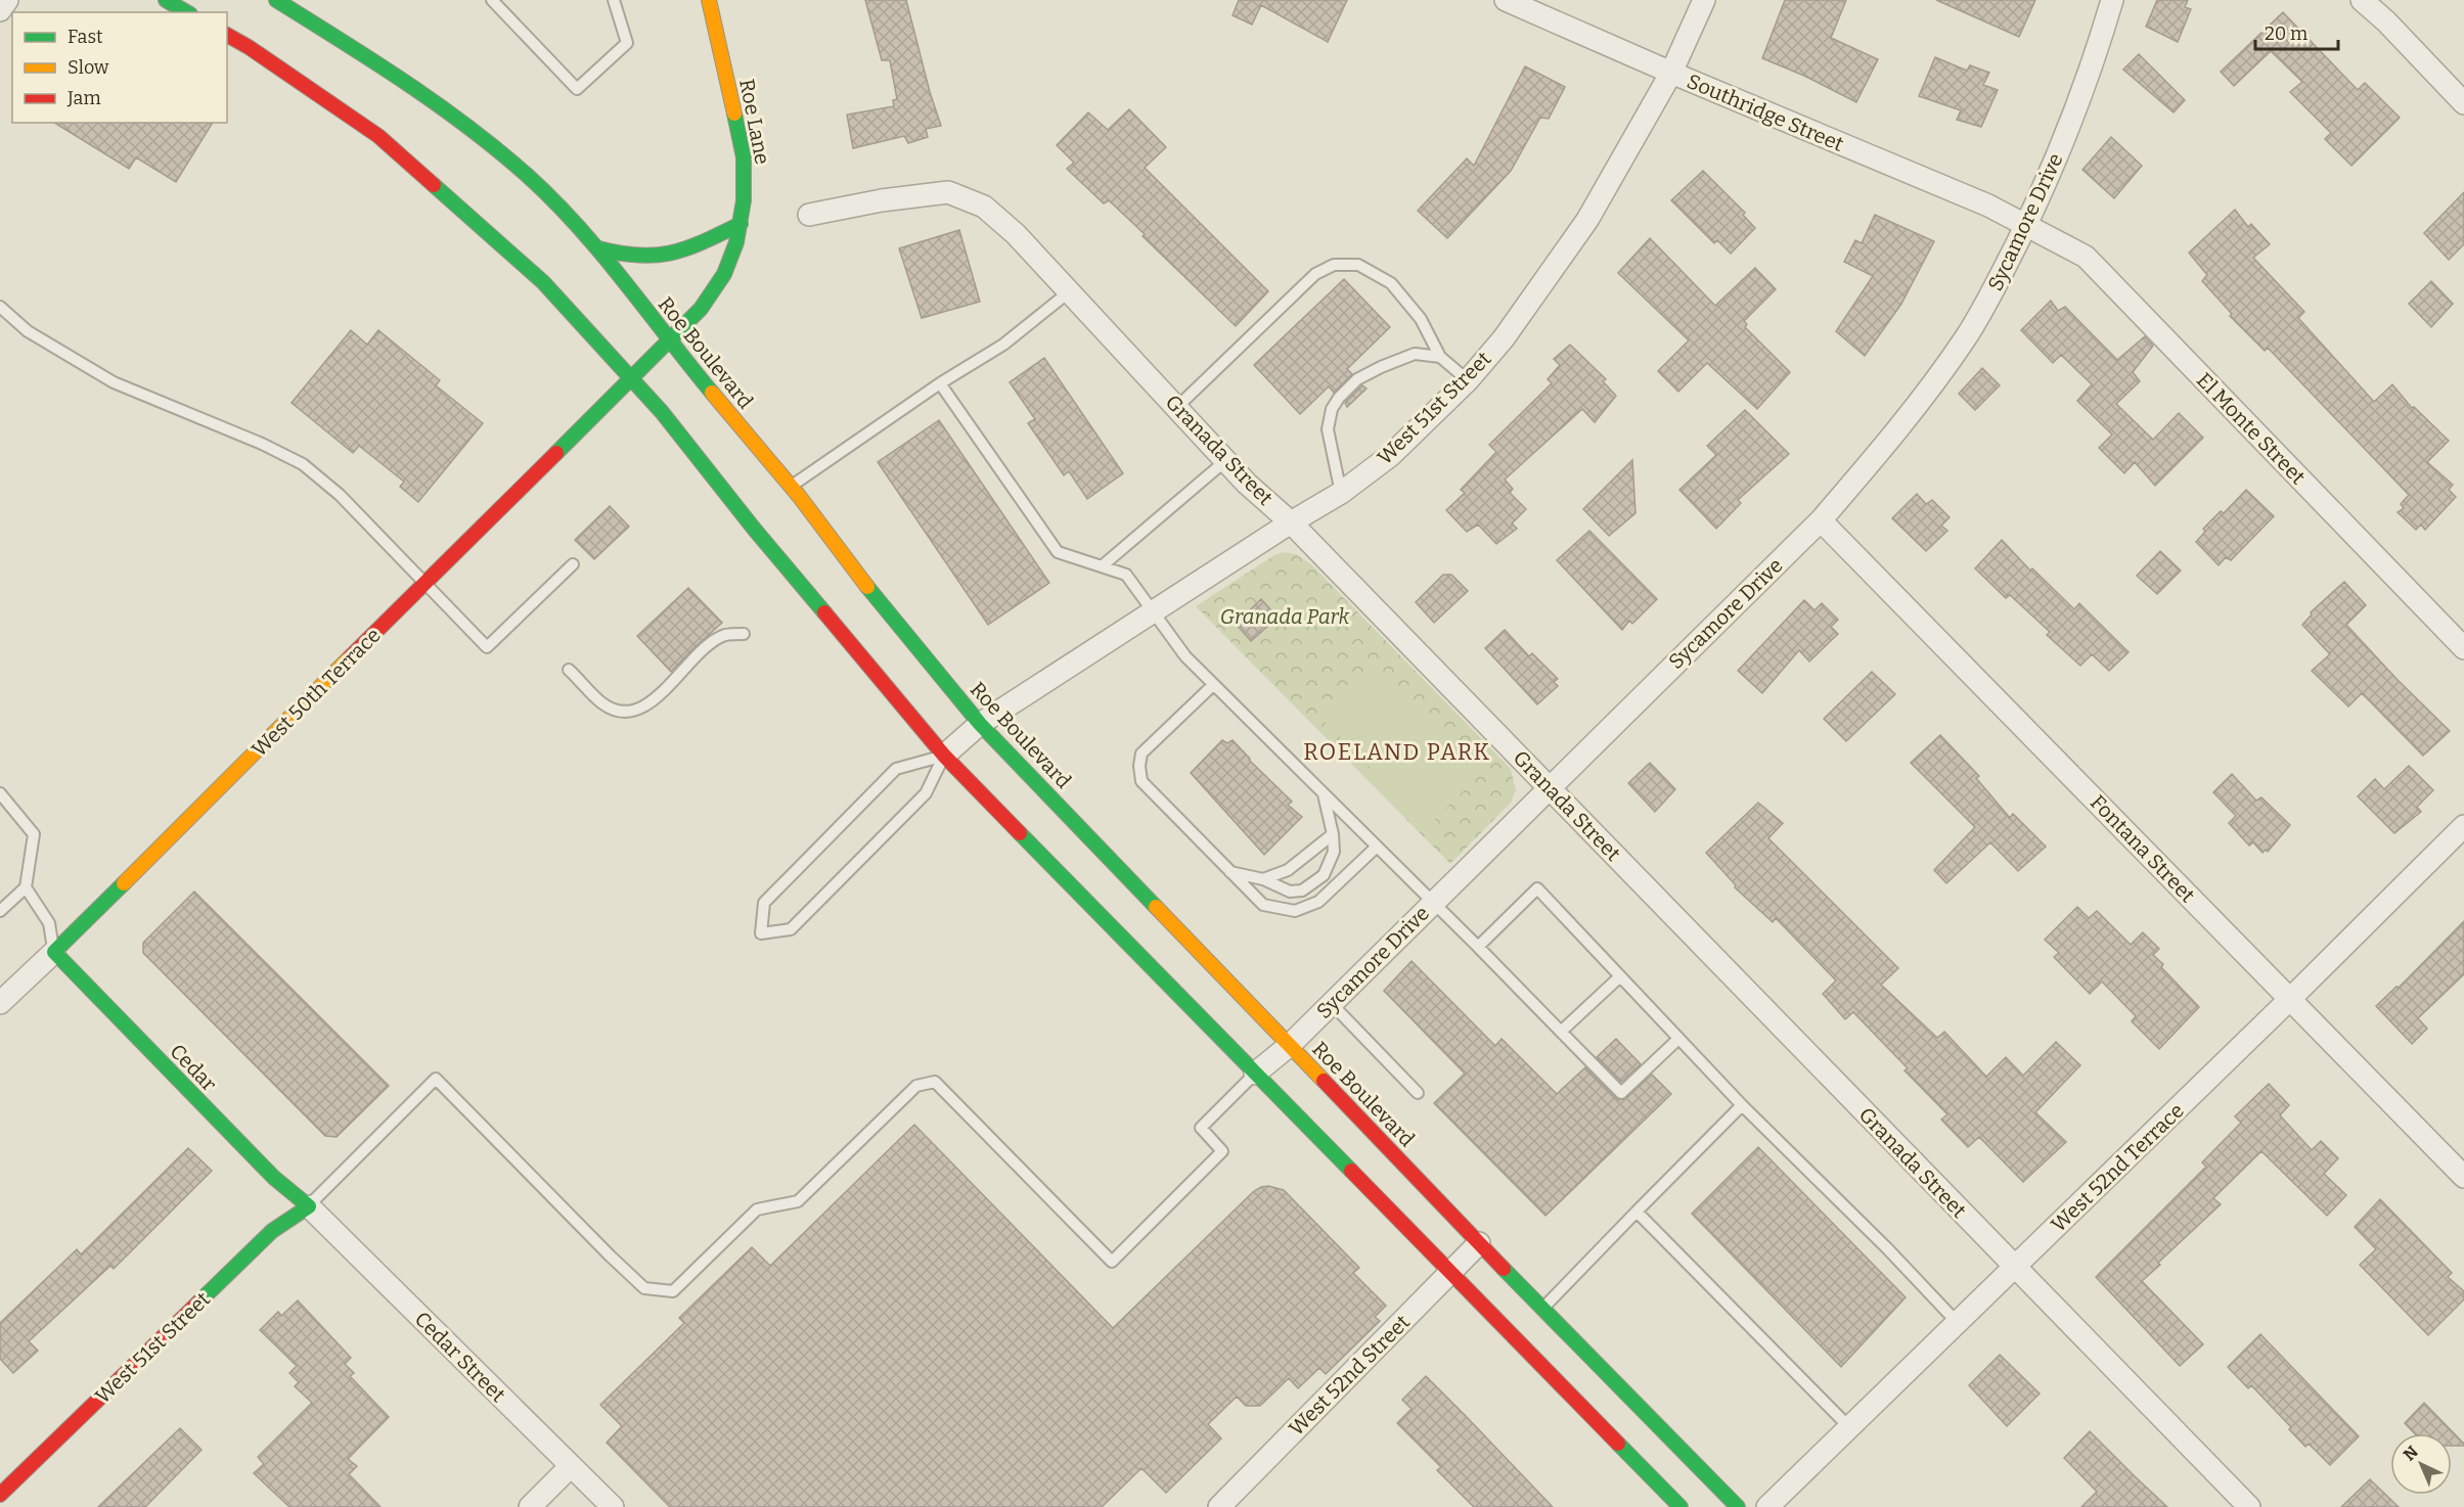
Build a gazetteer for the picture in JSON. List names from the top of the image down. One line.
{"streets":{"main road":["Roe Lane","Roe Boulevard","West 51st Street","West 50th Terrace","Cedar"],"street":["Southridge Street","Sycamore Drive","El Monte Street","Granada Street","Fontana Street","West 52nd Terrace","Cedar Street","West 52nd Street"]},"crossings":[["Southridge Street","Sycamore Drive"],["Southridge Street","West 51st Street"],["Southridge Street","El Monte Street"],["Roe Lane","Roe Boulevard"],["Roe Lane","West 50th Terrace"],["Sycamore Drive","Roe Boulevard"],["Sycamore Drive","West 51st Street"],["Sycamore Drive","El Monte Street"],["Sycamore Drive","Granada Street"],["Sycamore Drive","Fontana Street"],["Sycamore Drive","Cedar"],["Sycamore Drive","Cedar Street"],["Roe Boulevard","West 51st Street"],["Roe Boulevard","West 52nd Street"],["West 51st Street","Granada Street"],["West 51st Street","Cedar"],["West 51st Street","Cedar Street"],["Granada Street","West 52nd Terrace"],["West 50th Terrace","Cedar"],["Fontana Street","West 52nd Terrace"],["Cedar","Cedar Street"]],"districts":["ROELAND PARK"],"parks":["Granada Park"],"legend":["Fast","Slow","Jam"],"scale_bar":"20 m","north":"top left"}
